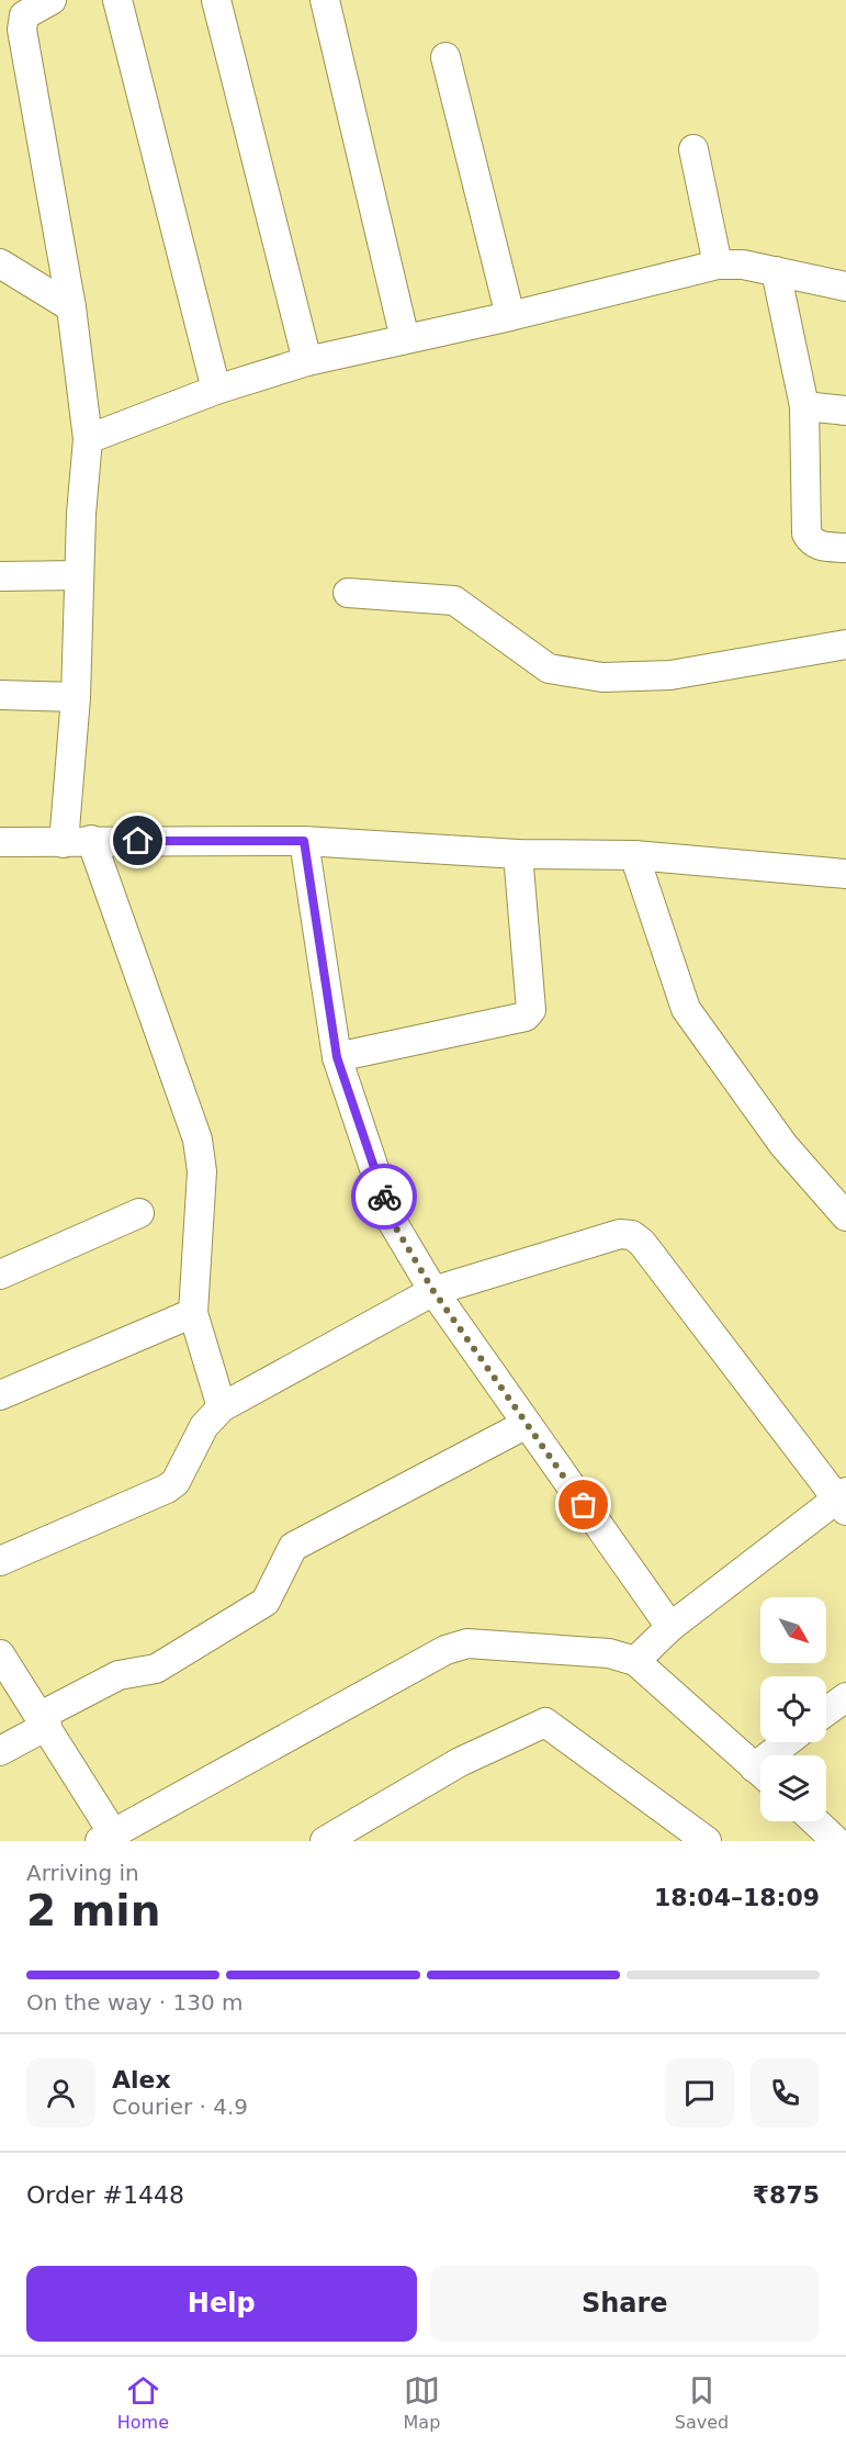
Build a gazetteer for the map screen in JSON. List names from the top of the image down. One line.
{"north":"bottom right","page":{"heading":["2 min","Arriving in","18:04–18:09"],"panel":["Alex","Courier · 4.9","Order #1448","₹875"],"bar":"On the way · 130 m","buttons":["Help","Share"],"tabs":["Home","Map","Saved"]}}
